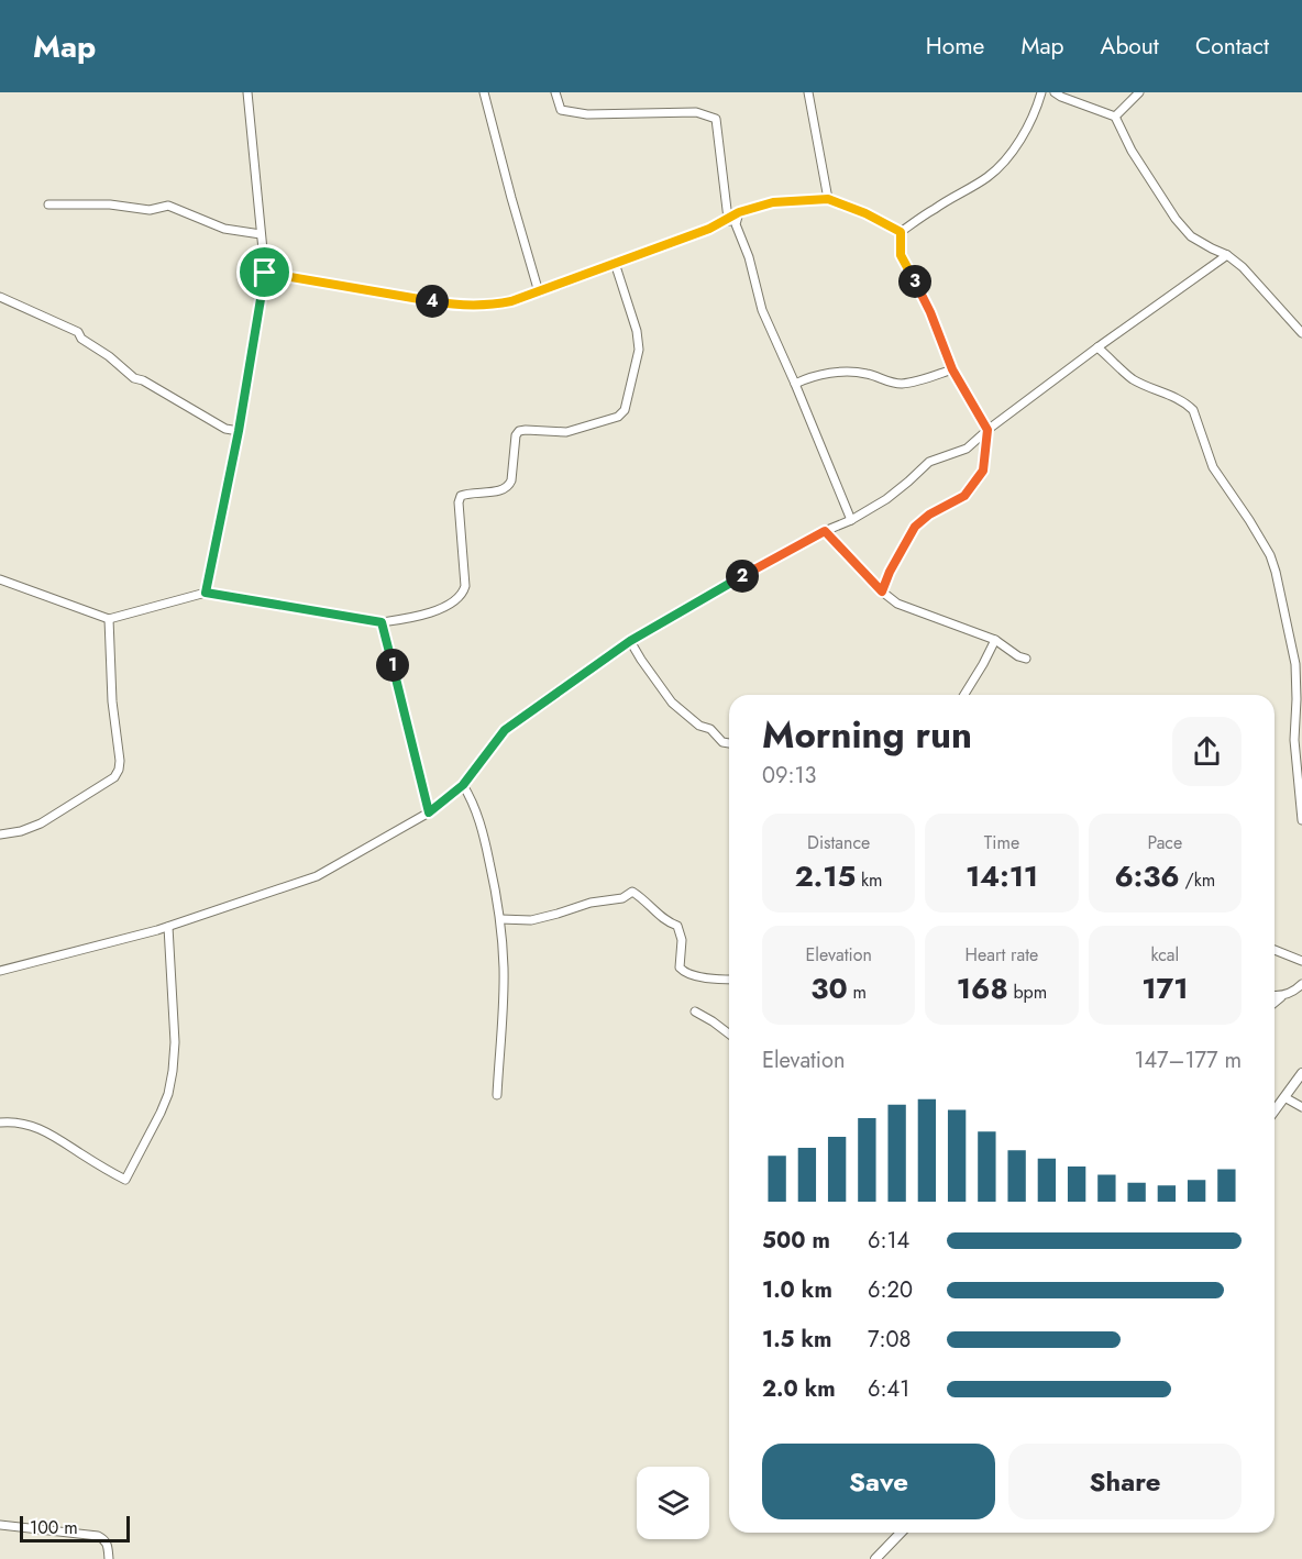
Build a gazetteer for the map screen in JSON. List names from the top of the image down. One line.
{"scale_bar":"100 m","page":{"header":"Map","nav":["Home","Map","About","Contact"],"pins":["3","4","2","1"],"heading":["Morning run","09:13"],"stats":[["Distance","2.15 km"],["Time","14:11"],["Pace","6:36 /km"],["Elevation","30 m"],["Heart rate","168 bpm"],["kcal","171"]],"chart":["Elevation","147–177 m"],"list":[{"name":"500 m","note":"6:14"},{"name":"1.0 km","note":"6:20"},{"name":"1.5 km","note":"7:08"},{"name":"2.0 km","note":"6:41"}],"buttons":["Save","Share"],"scale":"100 m"}}
